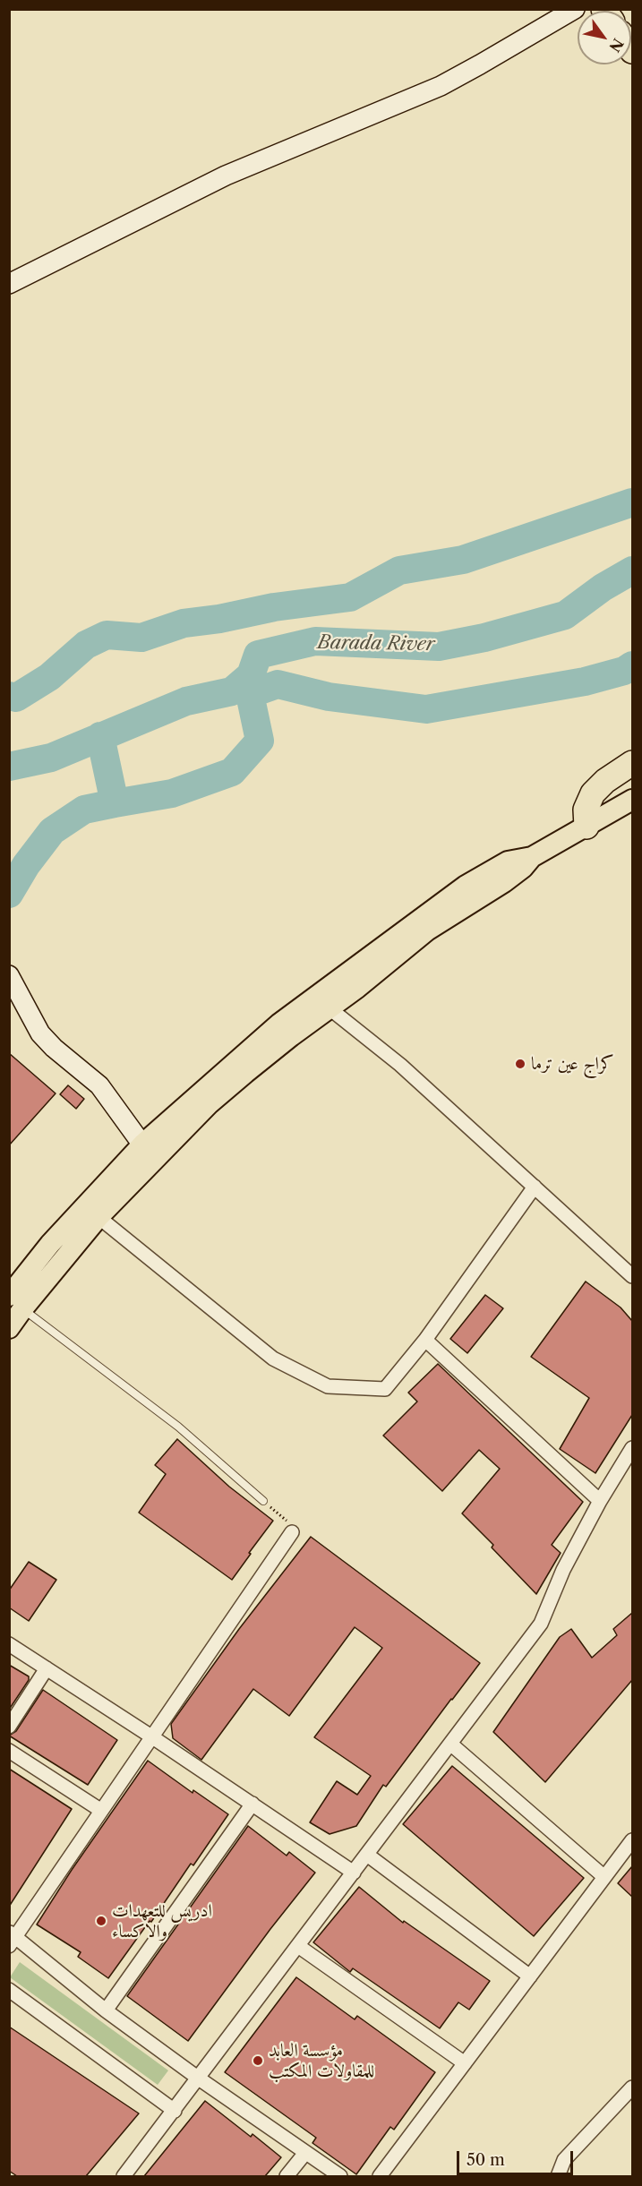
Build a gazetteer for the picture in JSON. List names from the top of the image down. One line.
{"water":["Barada River"],"places":["كراج عين ترما","ادريس للتعهدات والاكساء","مؤسسة العابد للمقاولات المكتب"],"scale_bar":"50 m","north":"bottom right"}
